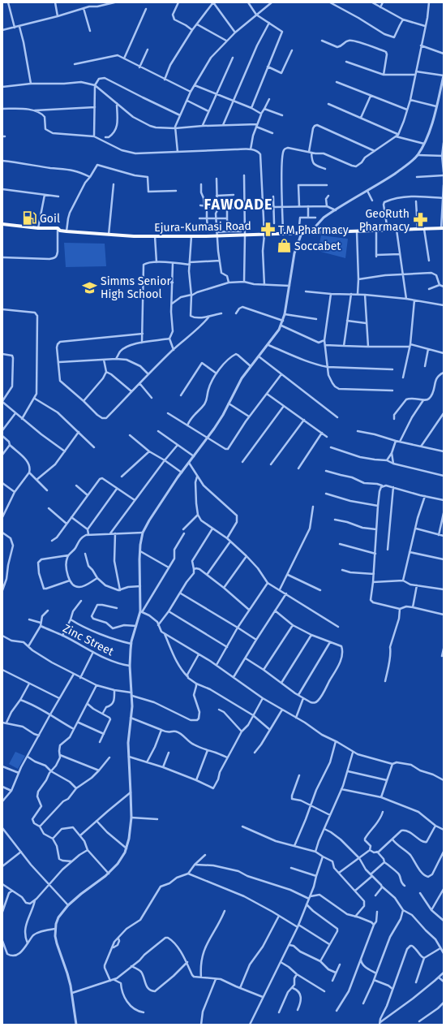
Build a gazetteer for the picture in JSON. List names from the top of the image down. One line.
{"streets":{"main road":["Ejura-Kumasi Road"],"street":["Zinc Street"]},"districts":["FAWOADE"],"places":{"fuel station":["Goil"],"pharmacy":["GeoRuth Pharmacy","T.M Pharmacy"],"shop":["Soccabet"],"school or university":["Simms Senior High School"]}}
